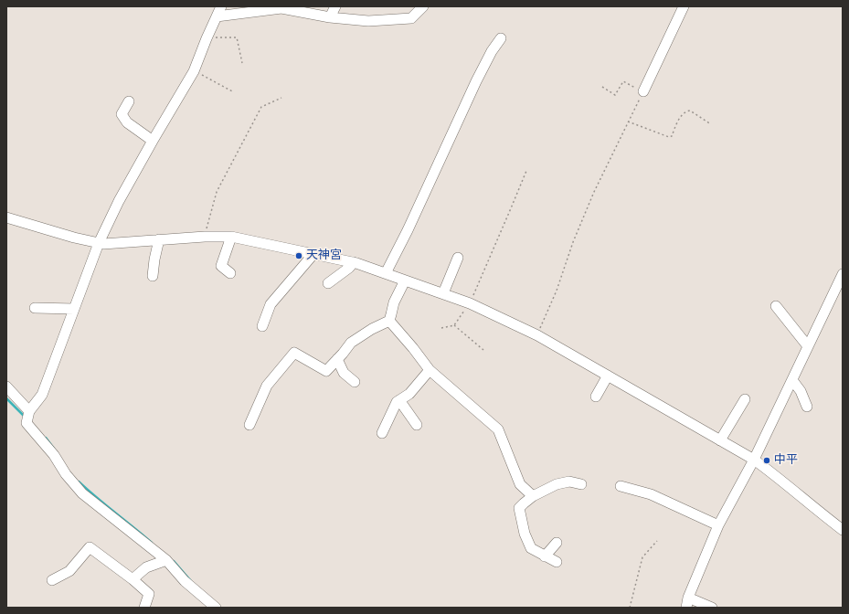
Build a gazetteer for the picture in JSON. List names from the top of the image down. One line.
{"places":["天神宮","中平"]}
